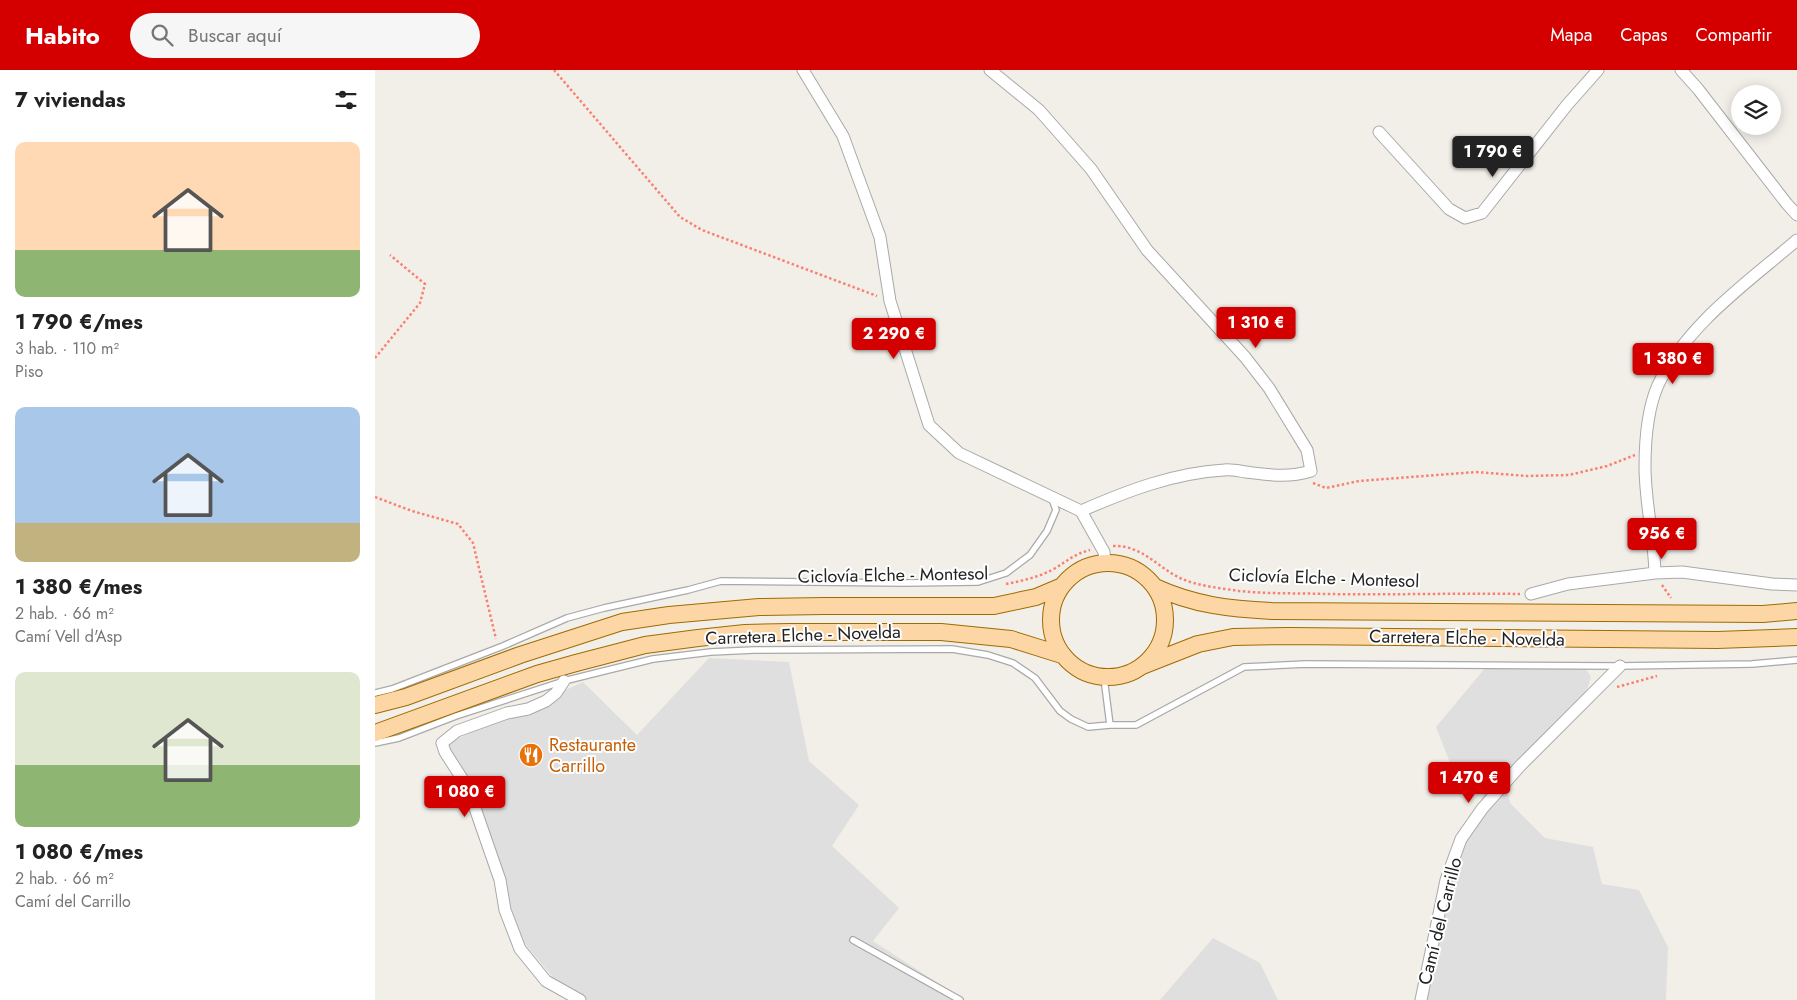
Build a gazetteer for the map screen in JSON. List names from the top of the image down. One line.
{"streets":{"main road":["Carretera Elche - Novelda"],"street":["Camí del Carrillo"],"path":["Ciclovía Elche - Montesol"]},"crossings":[["Ciclovía Elche - Montesol","Carretera Elche - Novelda"]],"places":{"restaurant":["Restaurante Carrillo"]},"page":{"header":"Habito","search":"Buscar aquí","nav":["Mapa","Capas","Compartir"],"heading":"7 viviendas","list":[{"name":"1 790 €/mes","note":"3 hab. · 110 m² · Piso"},{"name":"1 380 €/mes","note":"2 hab. · 66 m² · Camí Vell d'Asp"},{"name":"1 080 €/mes","note":"2 hab. · 66 m² · Camí del Carrillo"}],"price":["1 790 €","1 310 €","2 290 €","1 380 €","956 €","1 470 €","1 080 €"]}}
